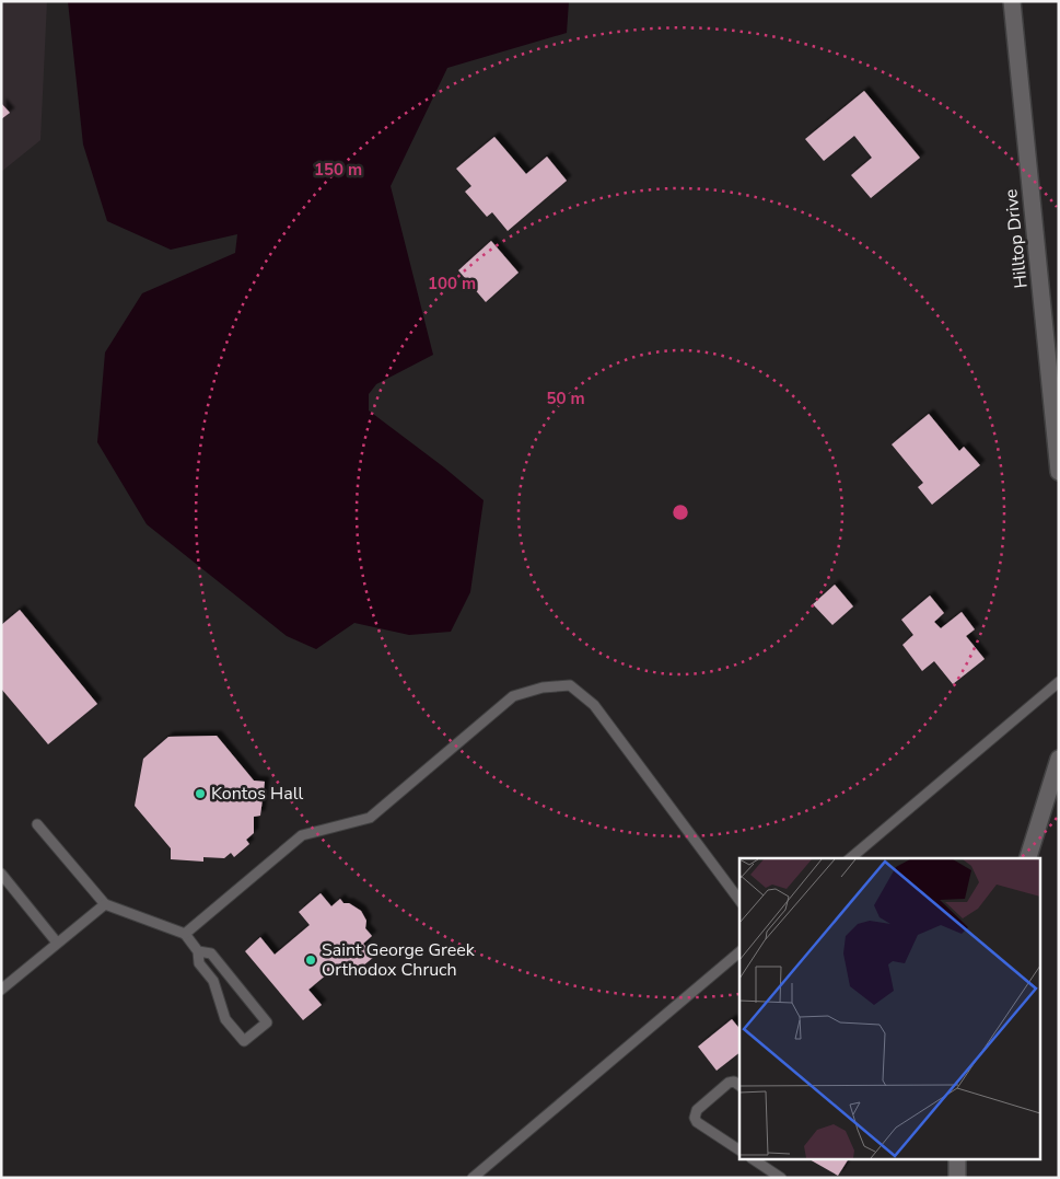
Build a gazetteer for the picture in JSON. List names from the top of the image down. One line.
{"streets":{"street":["Hilltop Drive"]},"places":["Kontos Hall","Saint George Greek Orthodox Chruch"],"rings":["150 m","100 m","50 m"]}
